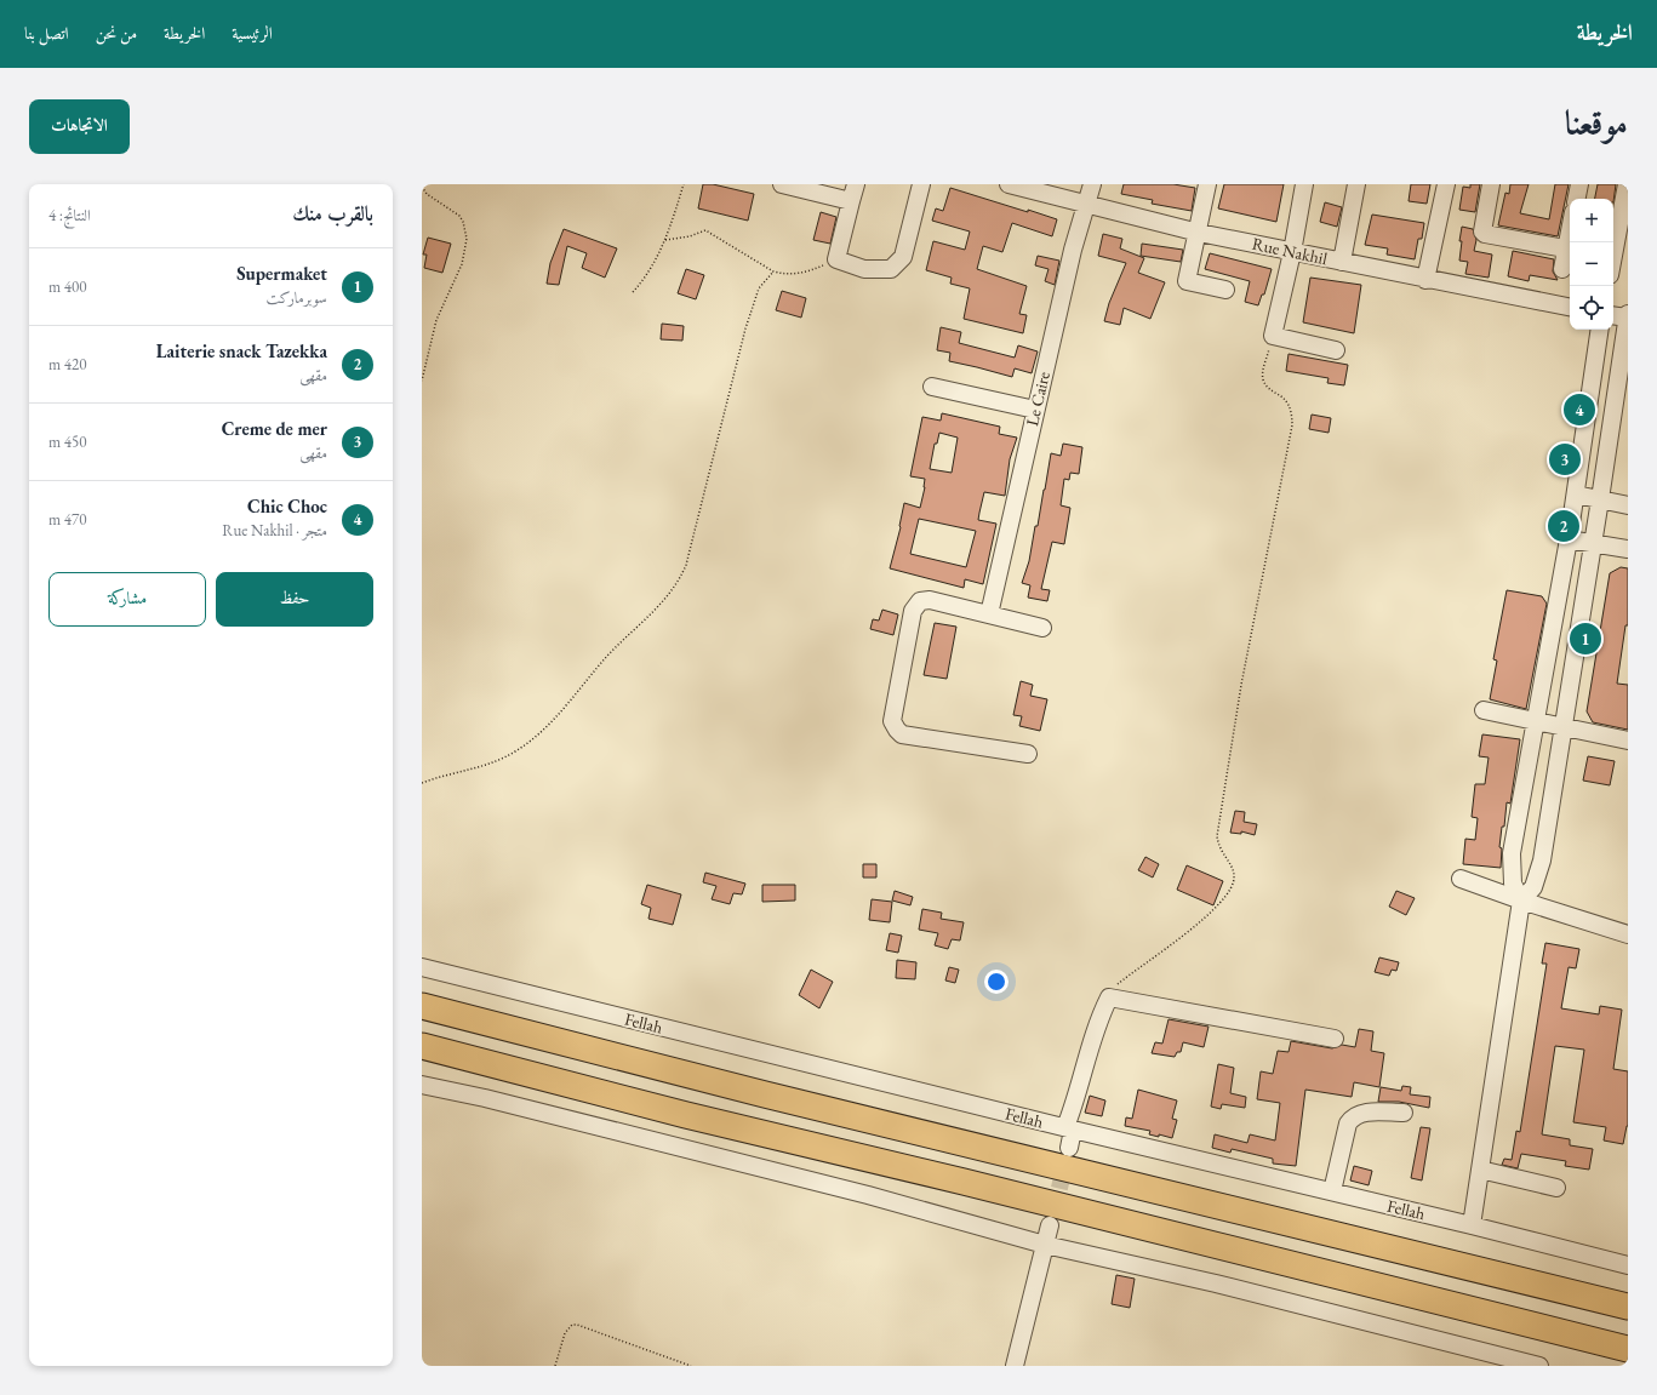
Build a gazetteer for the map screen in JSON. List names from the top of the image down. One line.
{"streets":{"street":["Rue Nakhil","Le Caire","Fellah"]},"crossings":[["Rue Nakhil","Le Caire"]],"page":{"header":"الخريطة","nav":["الرئيسية","الخريطة","من نحن","اتصل بنا"],"title":"موقعنا","buttons":["الاتجاهات",["حفظ","مشاركة"]],"heading":["بالقرب منك","النتائج: 4"],"map_buttons":["+","−"],"list":[{"mark":"1","name":"Supermaket","note":"سوبرماركت","value":"400 m"},{"mark":"2","name":"Laiterie snack Tazekka","note":"مقهى","value":"420 m"},{"mark":"3","name":"Creme de mer","note":"مقهى","value":"450 m"},{"mark":"4","name":"Chic Choc","note":"متجر · Rue Nakhil","value":"470 m"}],"pins":["4","3","2","1"]}}
